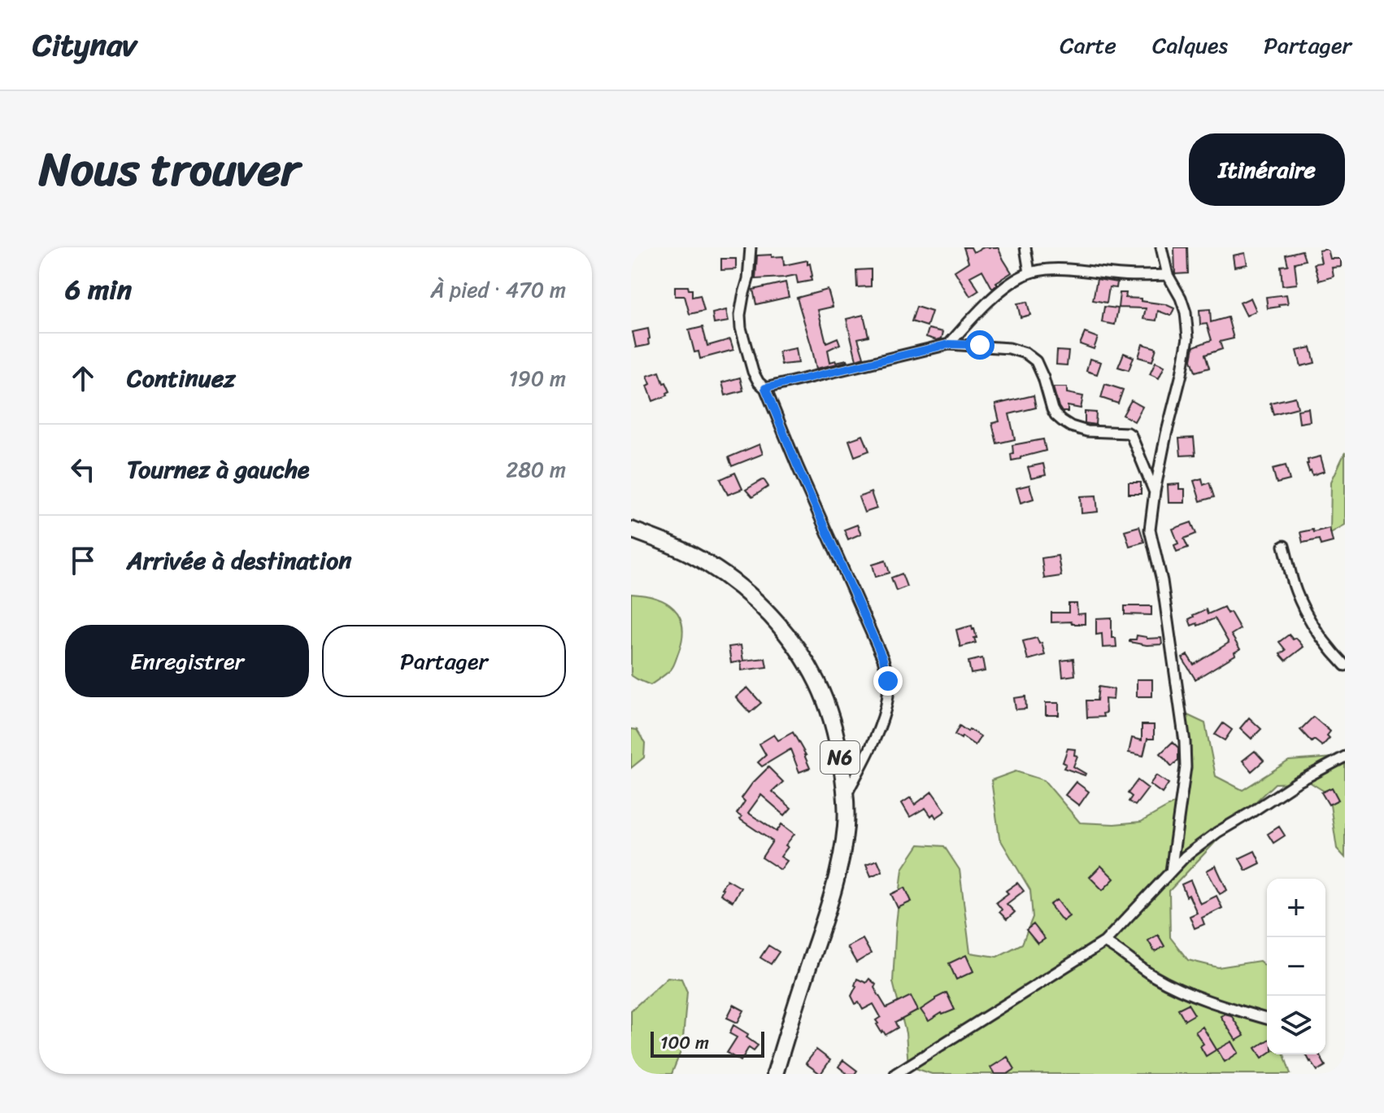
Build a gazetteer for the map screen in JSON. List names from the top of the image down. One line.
{"streets":{"highway":["N6"]},"scale_bar":"100 m","page":{"header":"Citynav","nav":["Carte","Calques","Partager"],"title":"Nous trouver","buttons":["Itinéraire",["Enregistrer","Partager"]],"heading":["6 min","À pied · 470 m"],"list":[["Continuez","190 m"],["Tournez à gauche","280 m"],"Arrivée à destination"],"map_buttons":["+","−"],"scale":"100 m"}}
